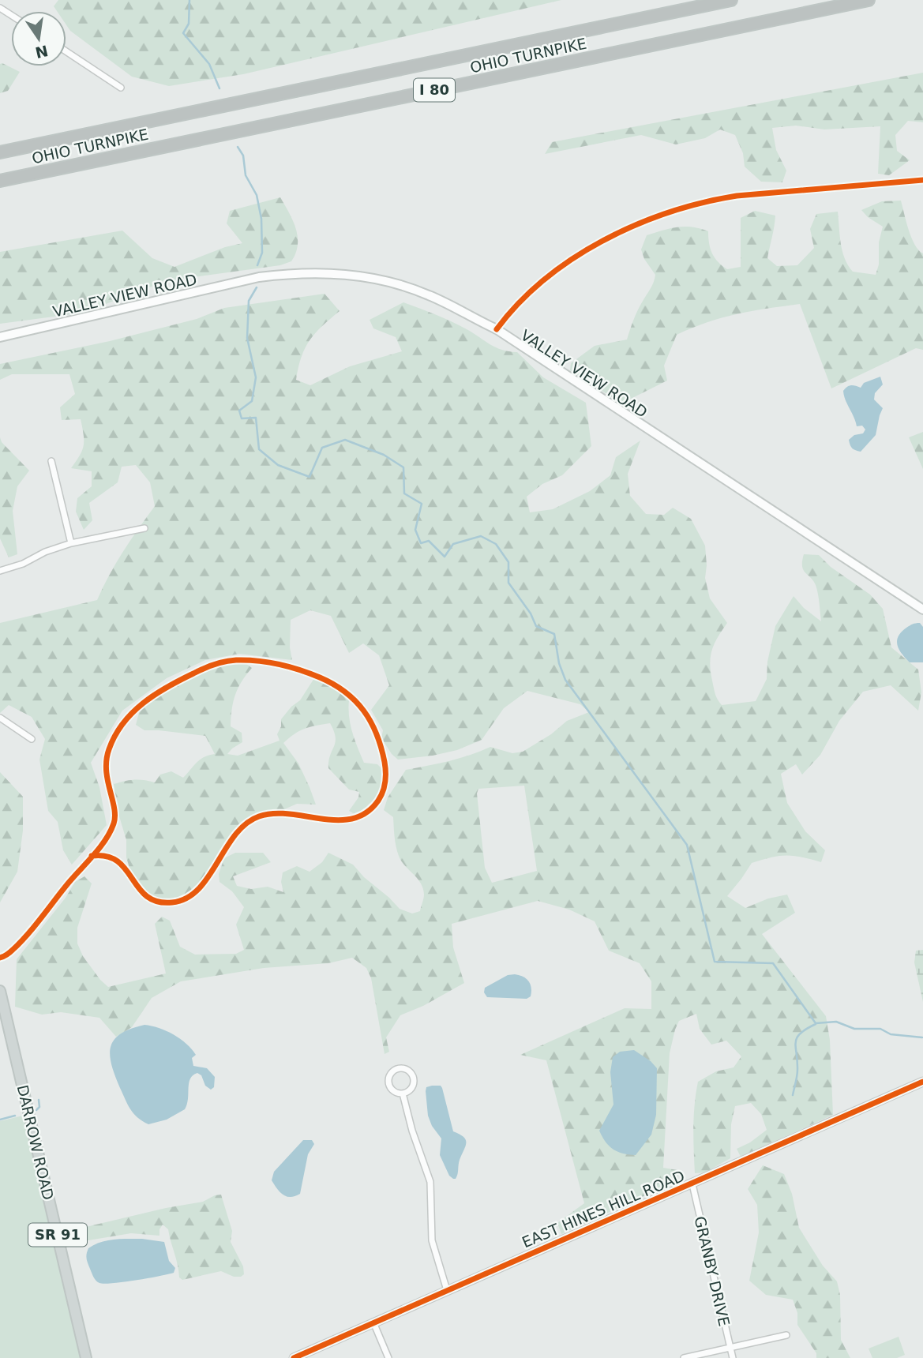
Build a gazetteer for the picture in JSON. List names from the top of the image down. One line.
{"streets":{"highway":["OHIO TURNPIKE","I 80"],"main road":["VALLEY VIEW ROAD","DARROW ROAD","SR 91"],"street":["EAST HINES HILL ROAD","GRANBY DRIVE"]},"crossings":[["EAST HINES HILL ROAD","GRANBY DRIVE"]],"north":"bottom"}
